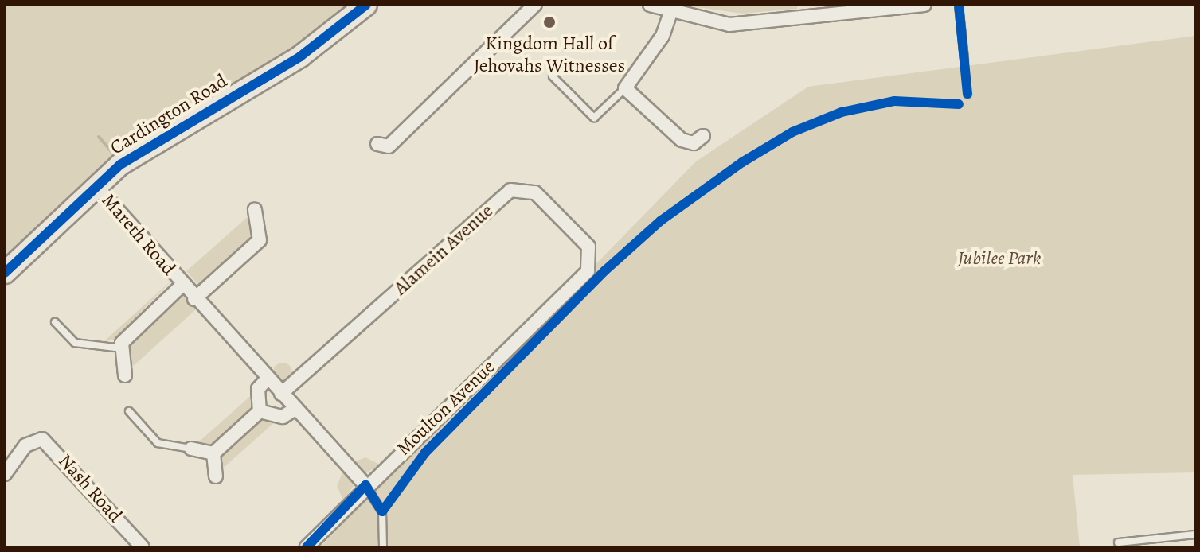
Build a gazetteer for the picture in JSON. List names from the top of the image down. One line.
{"streets":{"main road":["Cardington Road"],"street":["Mareth Road","Alamein Avenue","Moulton Avenue","Nash Road"]},"crossings":[["Cardington Road","Mareth Road"],["Mareth Road","Alamein Avenue"],["Mareth Road","Moulton Avenue"],["Alamein Avenue","Moulton Avenue"]],"parks":["Jubilee Park"],"places":["Kingdom Hall of Jehovahs Witnesses"]}
